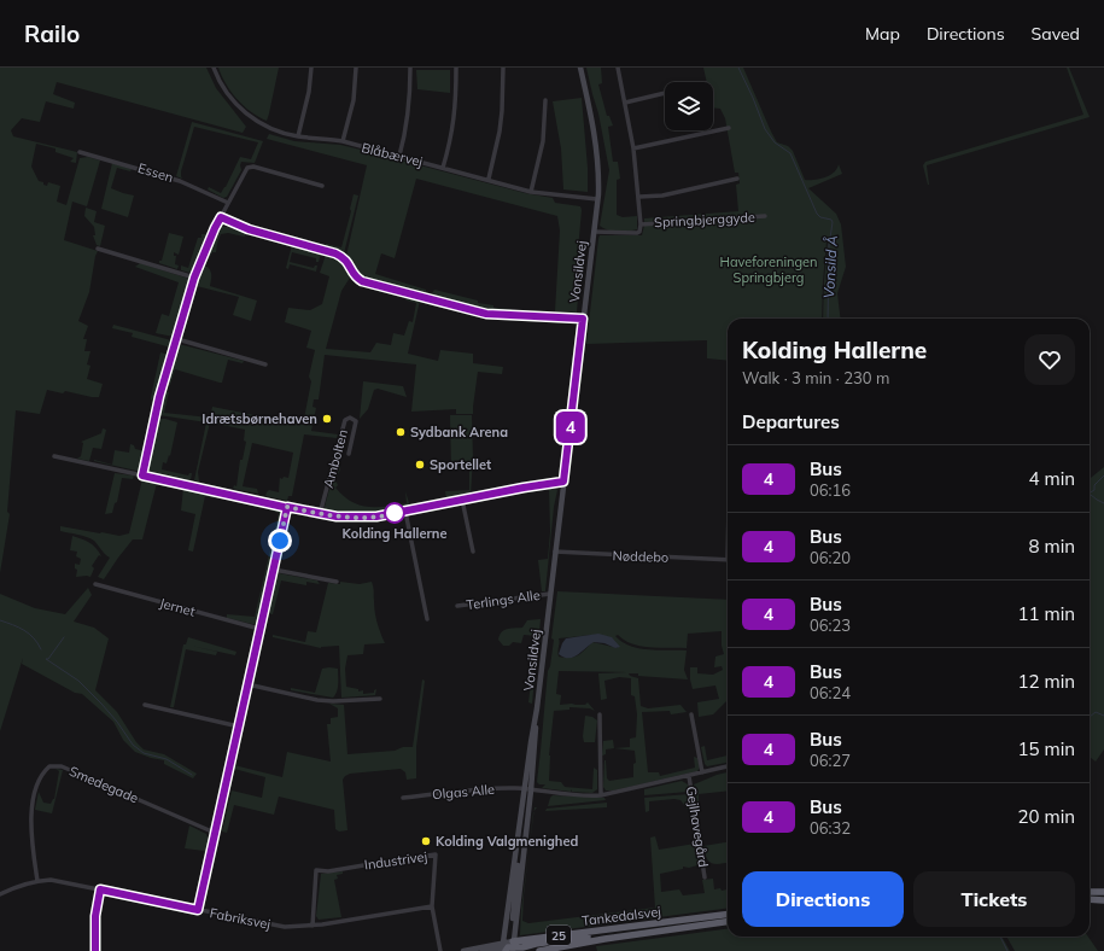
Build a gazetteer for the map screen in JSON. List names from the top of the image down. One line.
{"streets":{"highway":["Tankedalsvej","25"],"main road":["Vonsildvej"],"street":["Blåbærvej","Essen","Springbjerggyde","Ambolten","Nøddebo","Terlings Alle","Jernet","Smedegade","Olgas Alle","Gejlhavegård","Industrivej","Fabriksvej"]},"crossings":[["Blåbærvej","Vonsildvej"],["Springbjerggyde","Vonsildvej"],["Vonsildvej","Nøddebo"],["Vonsildvej","Terlings Alle"],["Vonsildvej","Olgas Alle"],["Vonsildvej","Gejlhavegård"],["Vonsildvej","Tankedalsvej"],["Smedegade","Fabriksvej"],["Olgas Alle","Gejlhavegård"],["Industrivej","Fabriksvej"]],"water":["Vonsild Å"],"parks":["Haveforeningen Springbjerg"],"places":["Idrætsbørnehaven","Sydbank Arena","Sportellet","Kolding Hallerne","Kolding Valgmenighed"],"lines":["bus line 4"],"page":{"header":"Railo","nav":["Map","Directions","Saved"],"on_map":"4","heading":[["Kolding Hallerne","Walk · 3 min · 230 m"],"Departures"],"list":[{"mark":"4","name":"Bus","note":"06:16","value":"4 min"},{"mark":"4","name":"Bus","note":"06:20","value":"8 min"},{"mark":"4","name":"Bus","note":"06:23","value":"11 min"},{"mark":"4","name":"Bus","note":"06:24","value":"12 min"},{"mark":"4","name":"Bus","note":"06:27","value":"15 min"},{"mark":"4","name":"Bus","note":"06:32","value":"20 min"}],"buttons":["Directions","Tickets"]}}
